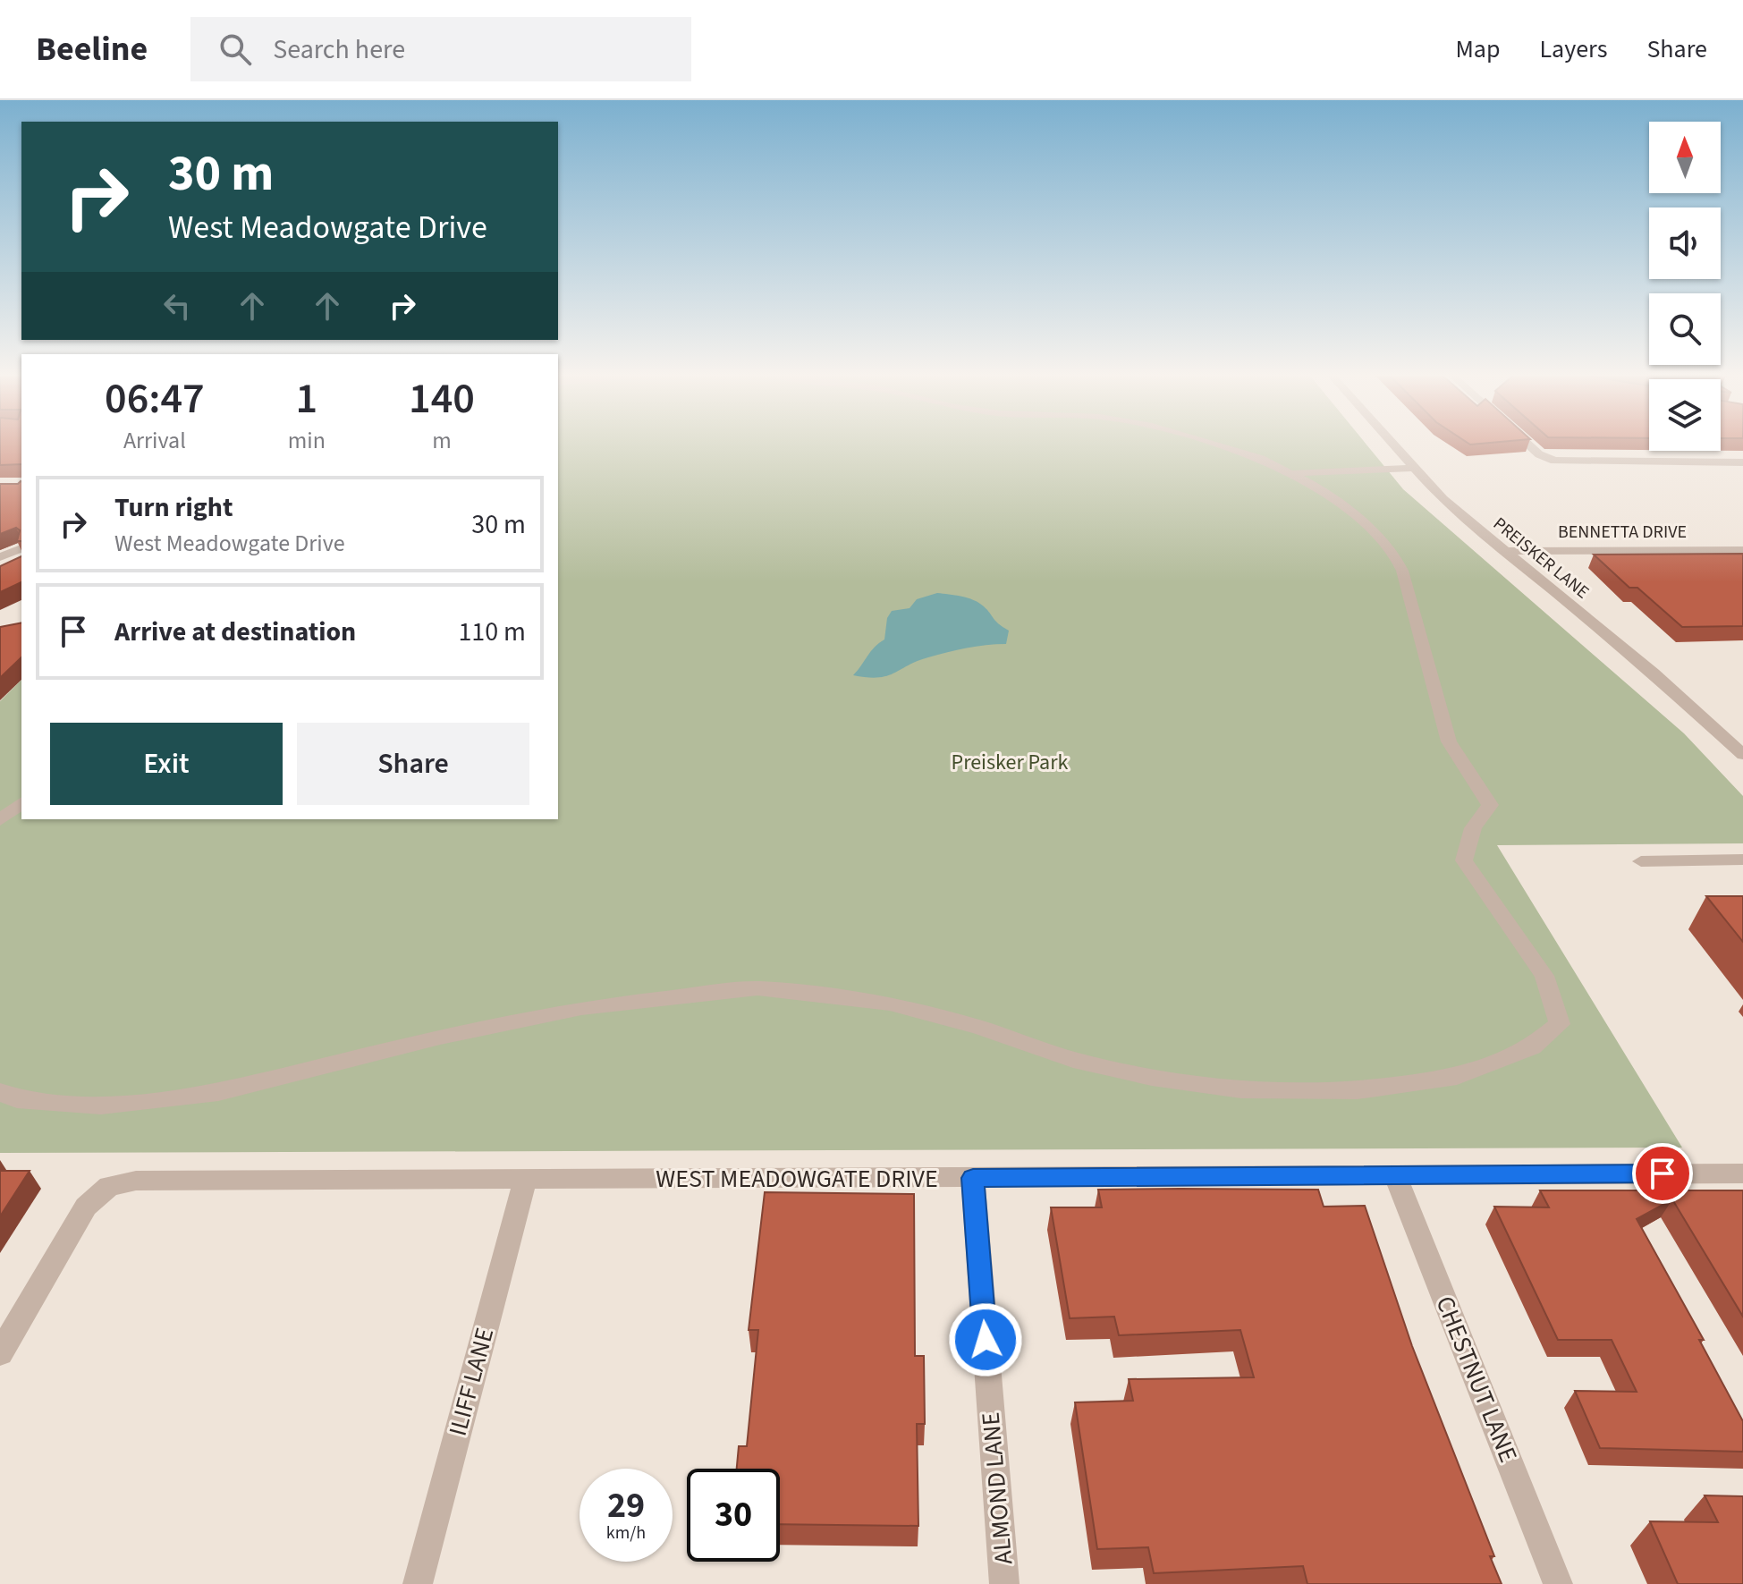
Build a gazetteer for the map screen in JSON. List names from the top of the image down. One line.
{"streets":{"street":["BENNETTA DRIVE","PREISKER LANE","WEST MEADOWGATE DRIVE","CHESTNUT LANE","ILIFF LANE","ALMOND LANE"]},"crossings":[["BENNETTA DRIVE","PREISKER LANE"],["WEST MEADOWGATE DRIVE","CHESTNUT LANE"],["WEST MEADOWGATE DRIVE","ILIFF LANE"],["WEST MEADOWGATE DRIVE","ALMOND LANE"]],"parks":["Preisker Park"],"north":"top","page":{"header":"Beeline","search":"Search here","nav":["Map","Layers","Share"],"turn":["30 m","West Meadowgate Drive"],"eta":["06:47","Arrival","1","min","140","m"],"list":[{"name":"Turn right","note":"West Meadowgate Drive","value":"30 m"},{"name":"Arrive at destination","value":"110 m"}],"buttons":["Exit","Share"],"speed":"29 km/h","limit":"30"}}
